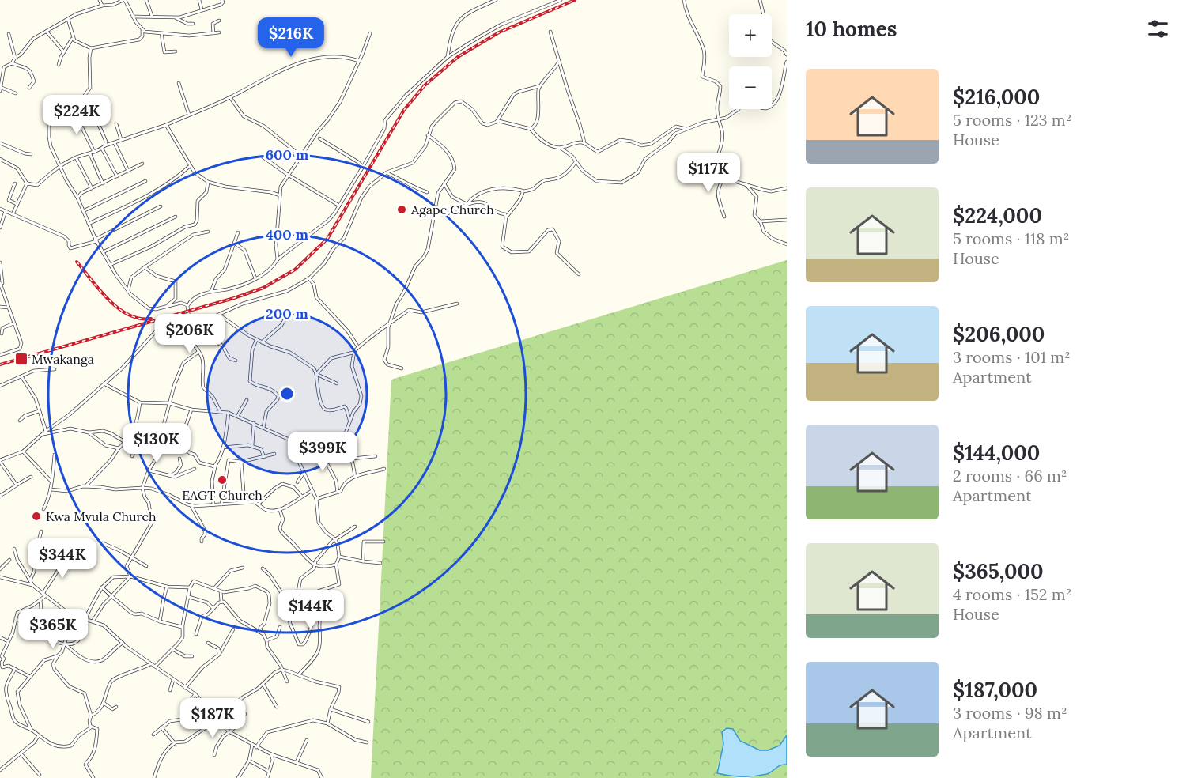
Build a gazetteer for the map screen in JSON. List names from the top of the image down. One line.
{"places":{"other":["Agape Church","EAGT Church","Kwa Mvula Church"],"transit":["Mwakanga"]},"page":{"heading":"10 homes","map_buttons":["+","−"],"price":["$216K","$224K","$117K","$206K","$130K","$399K","$344K","$144K","$365K","$187K"],"list":[{"name":"$216,000","note":"5 rooms · 123 m² · House"},{"name":"$224,000","note":"5 rooms · 118 m² · House"},{"name":"$206,000","note":"3 rooms · 101 m² · Apartment"},{"name":"$144,000","note":"2 rooms · 66 m² · Apartment"},{"name":"$365,000","note":"4 rooms · 152 m² · House"},{"name":"$187,000","note":"3 rooms · 98 m² · Apartment"}]},"rings":["600 m","400 m","200 m"]}
